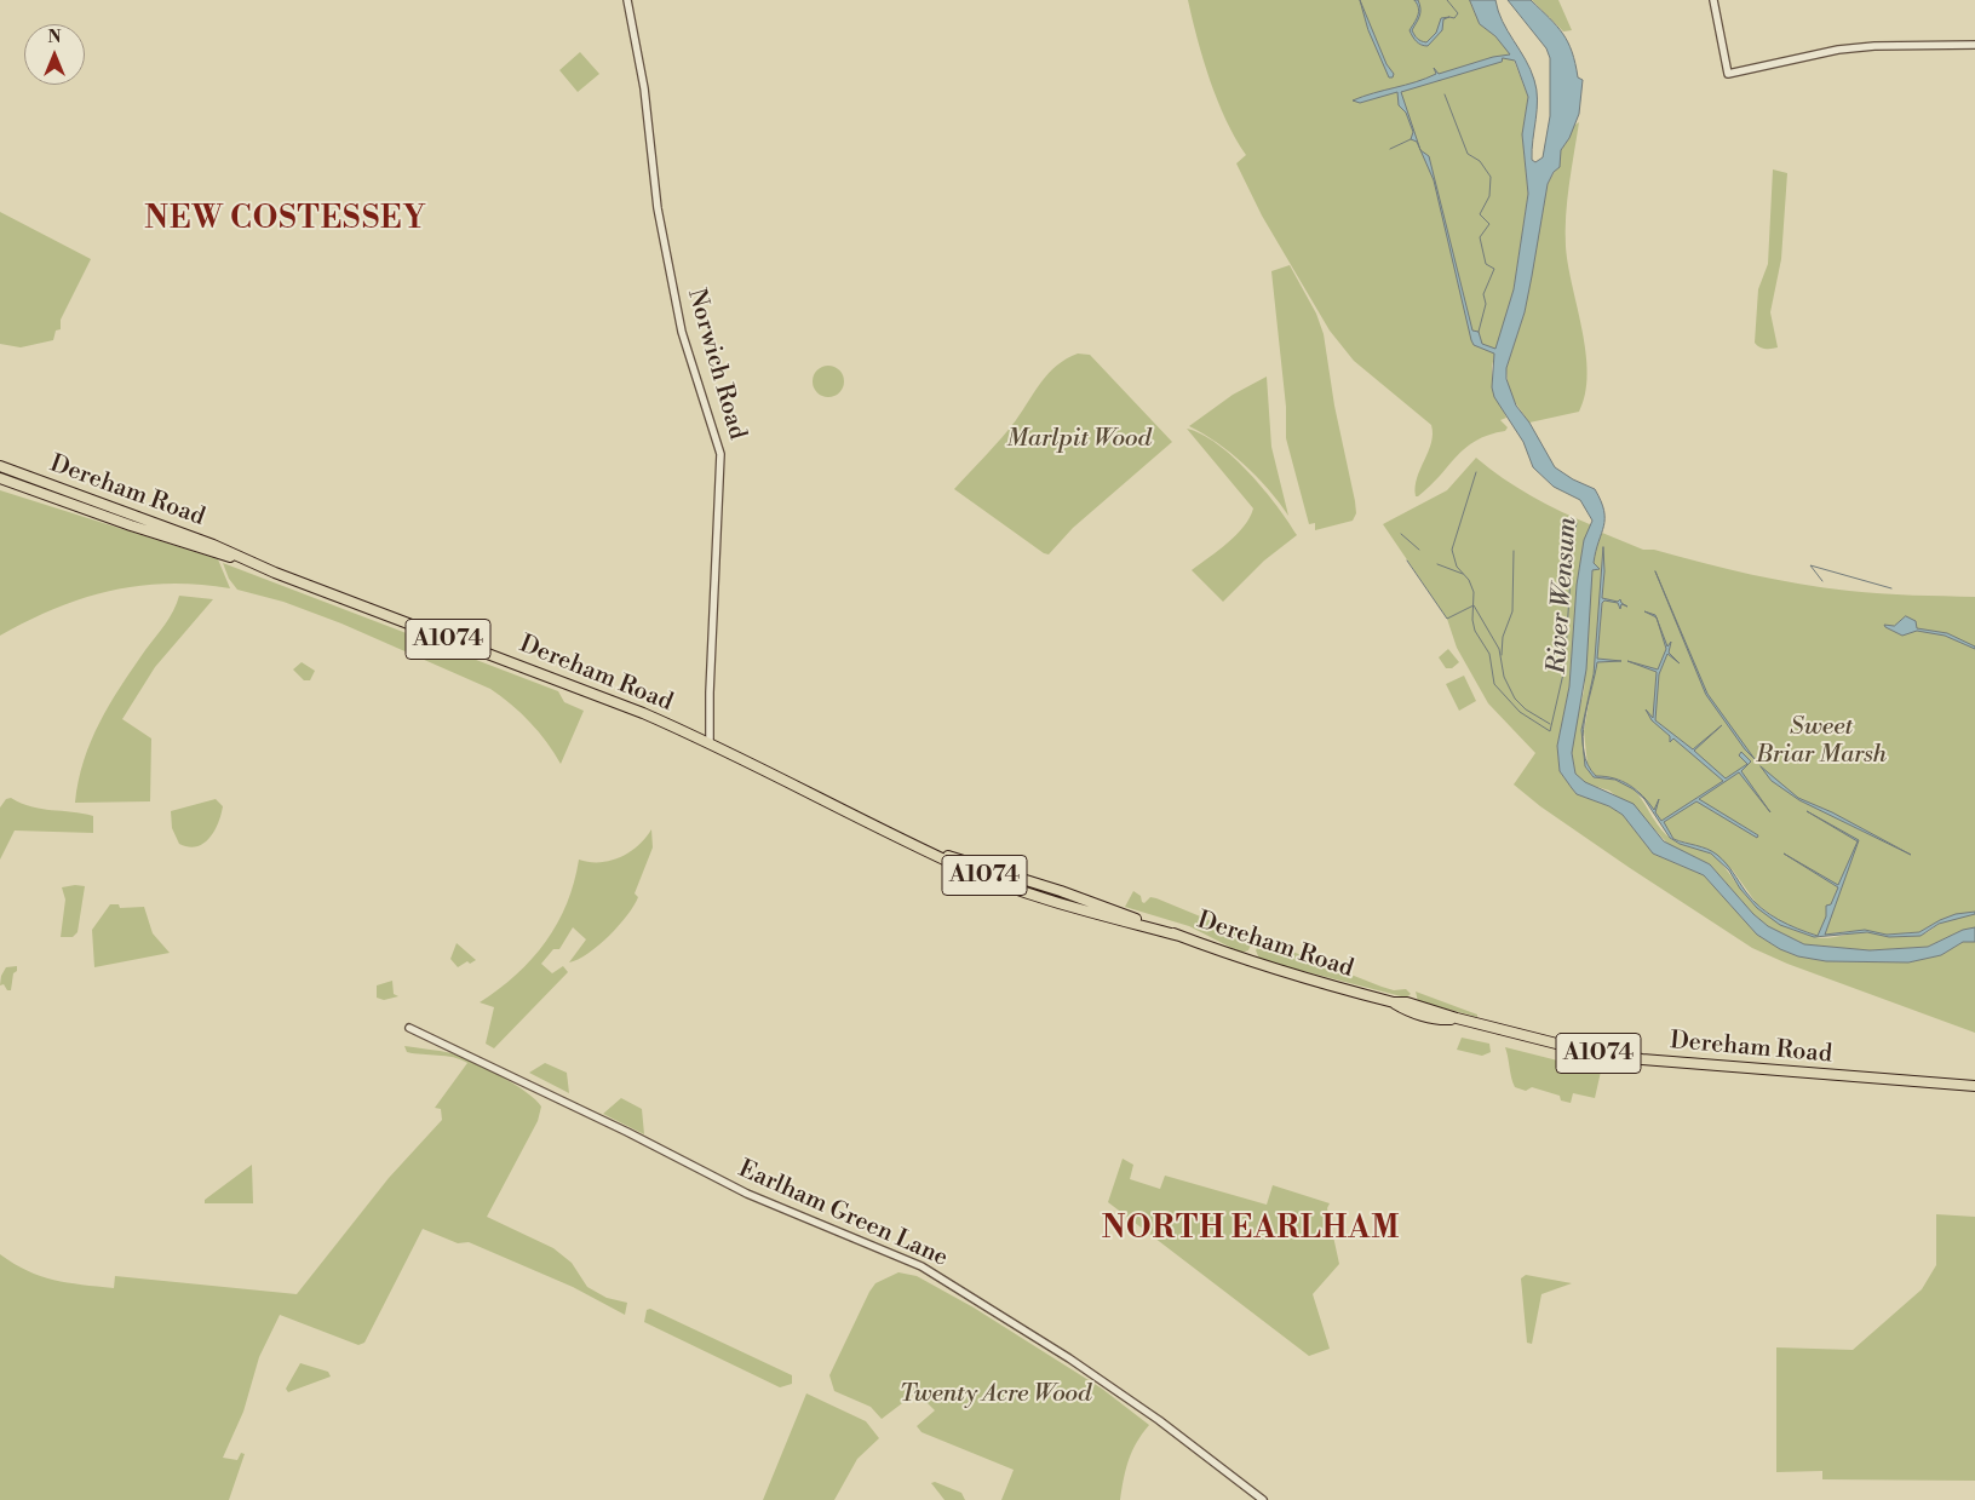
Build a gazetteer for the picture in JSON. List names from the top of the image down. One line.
{"streets":{"highway":["Dereham Road","A1074"],"street":["Norwich Road","Earlham Green Lane"]},"crossings":[["Norwich Road","Dereham Road"]],"districts":["NEW COSTESSEY","NORTH EARLHAM"],"water":["River Wensum"],"parks":["Marlpit Wood","Sweet Briar Marsh","Twenty Acre Wood"],"north":"top"}
